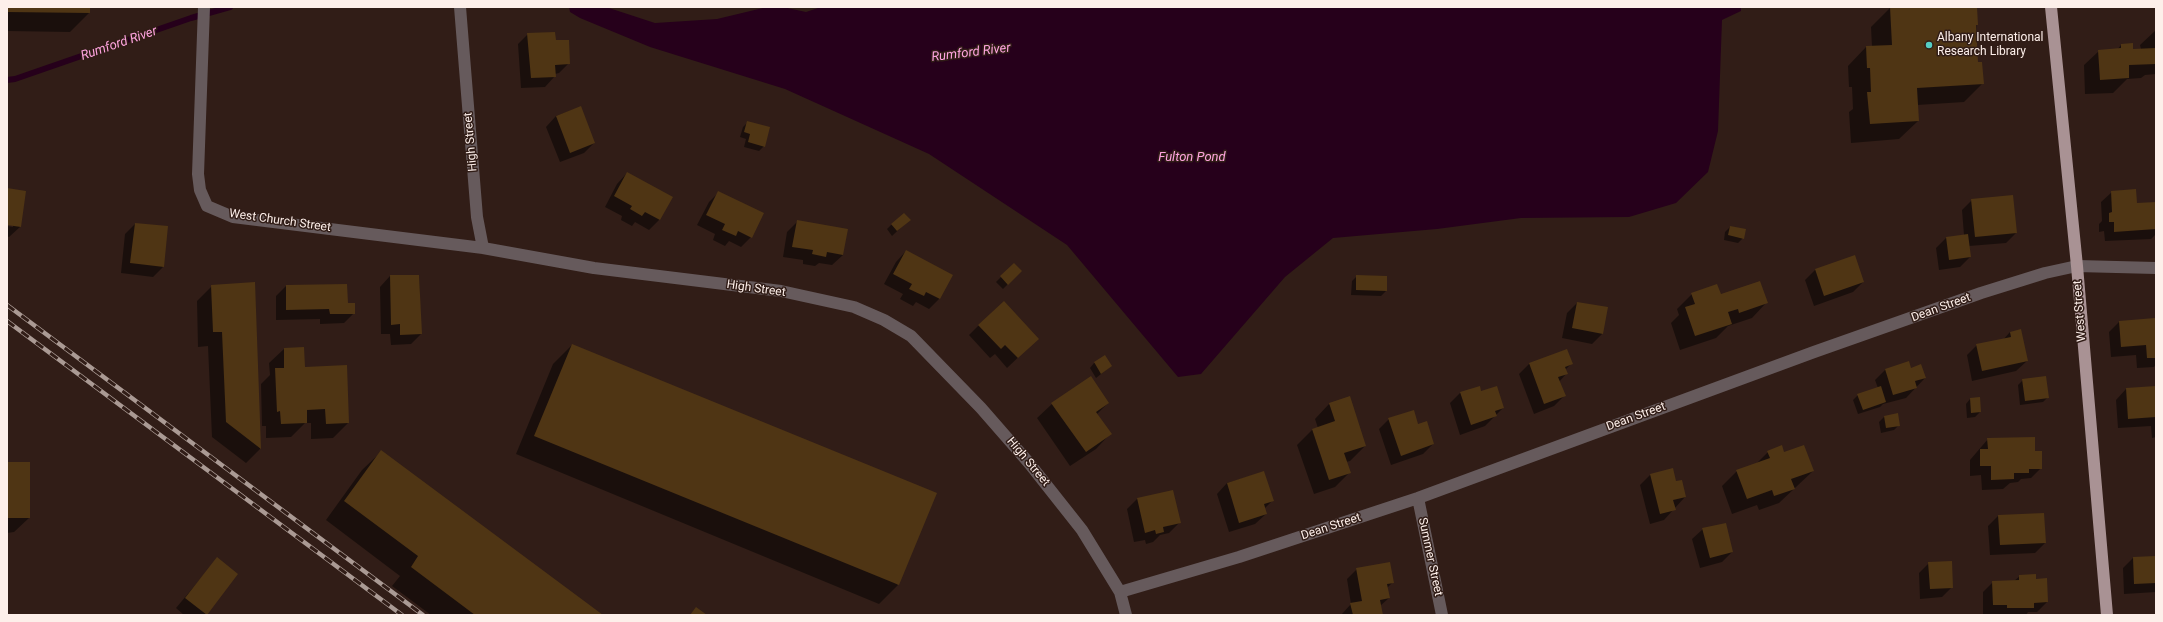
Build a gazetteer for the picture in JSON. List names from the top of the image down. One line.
{"streets":{"main road":["West Street"],"street":["High Street","West Church Street","Dean Street","Summer Street"]},"crossings":[["High Street","West Church Street"],["High Street","Dean Street"],["Dean Street","West Street"],["Dean Street","Summer Street"]],"water":["Rumford River","Fulton Pond"],"places":["Albany International Research Library"]}
